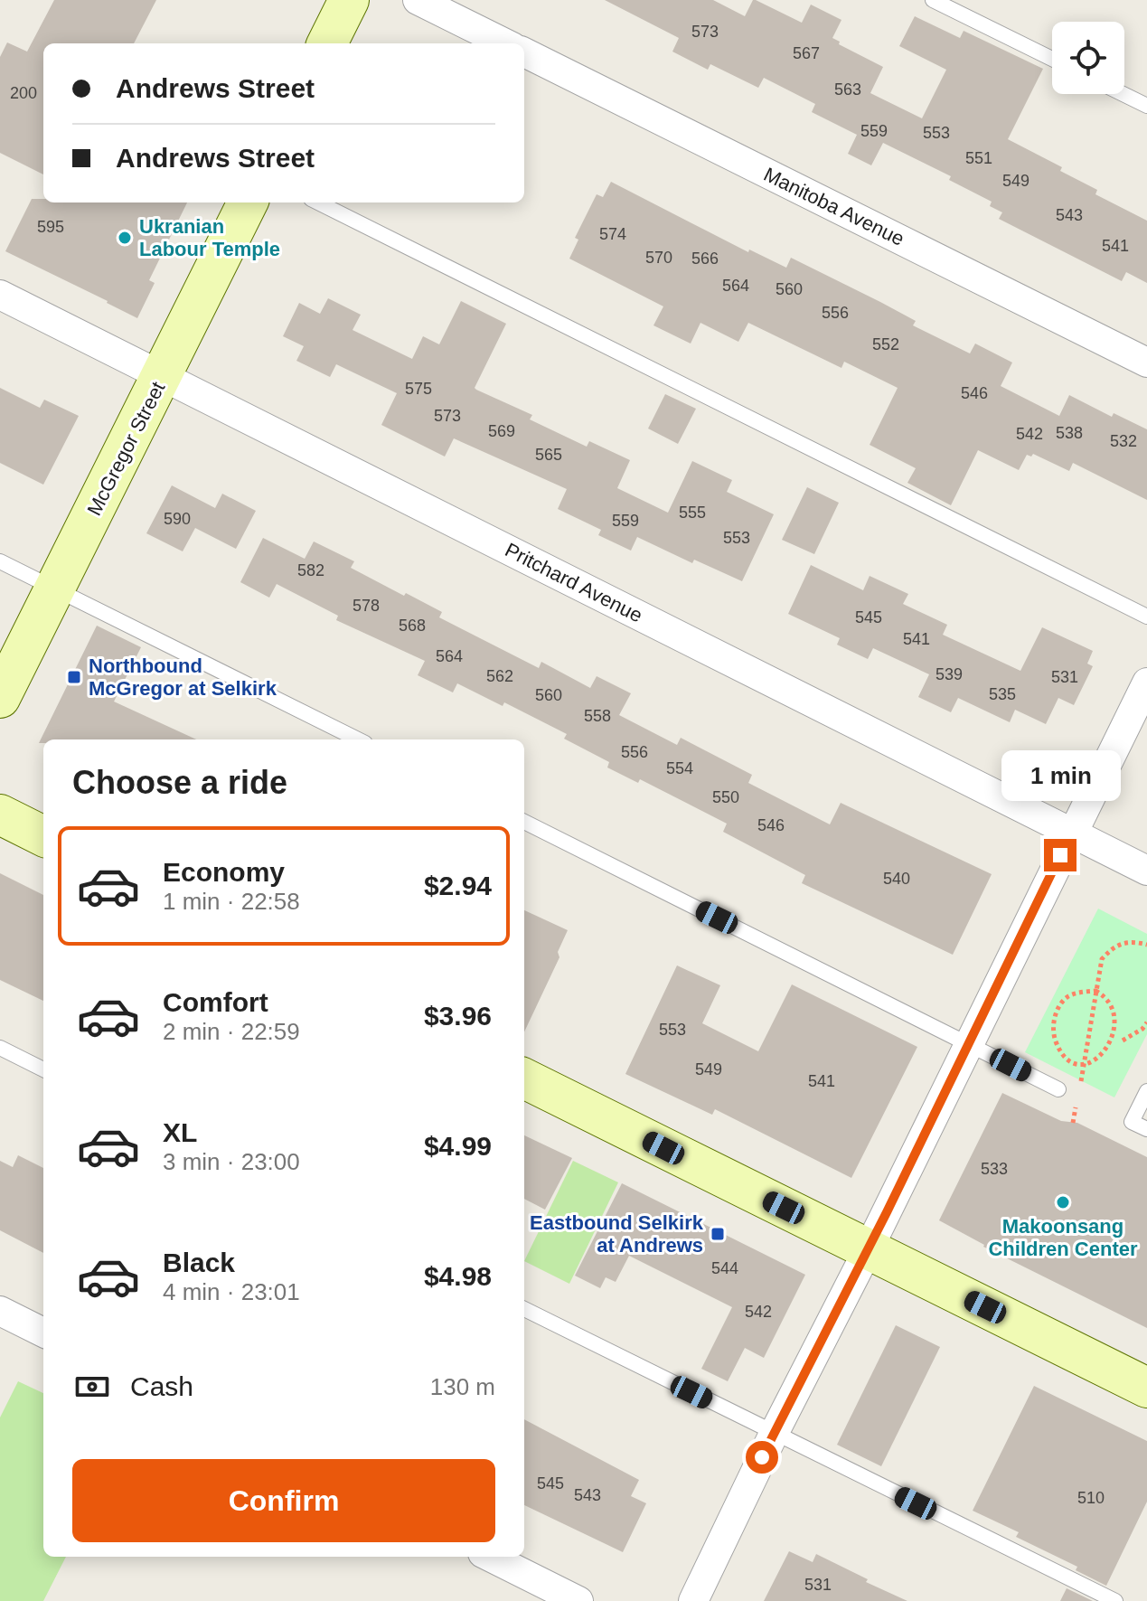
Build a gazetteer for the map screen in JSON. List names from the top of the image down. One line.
{"streets":{"main road":["McGregor Street"],"street":["Manitoba Avenue","Pritchard Avenue"]},"crossings":[["McGregor Street","Pritchard Avenue"]],"places":{"other":["Ukranian Labour Temple","Makoonsang Children Center"],"transit":["Northbound McGregor at Selkirk","Eastbound Selkirk at Andrews"]},"house_numbers":["573","567","563","200","559","553","551","549","543","595","574","541","570","566","564","560","556","552","575","546","573","569","538","542","532","565","555","590","559","553","582","578","545","568","541","564","539","562","531","535","560","558","556","554","550","546","540","553","549","541","533","544","542","545","543","510","531"],"page":{"banner":["Andrews Street","Andrews Street"],"heading":"Choose a ride","bubble":"1 min","list":[{"name":"Economy","note":"1 min · 22:58","value":"$2.94"},{"name":"Comfort","note":"2 min · 22:59","value":"$3.96"},{"name":"XL","note":"3 min · 23:00","value":"$4.99"},{"name":"Black","note":"4 min · 23:01","value":"$4.98"}],"pay":["Cash","130 m"],"buttons":"Confirm"}}
